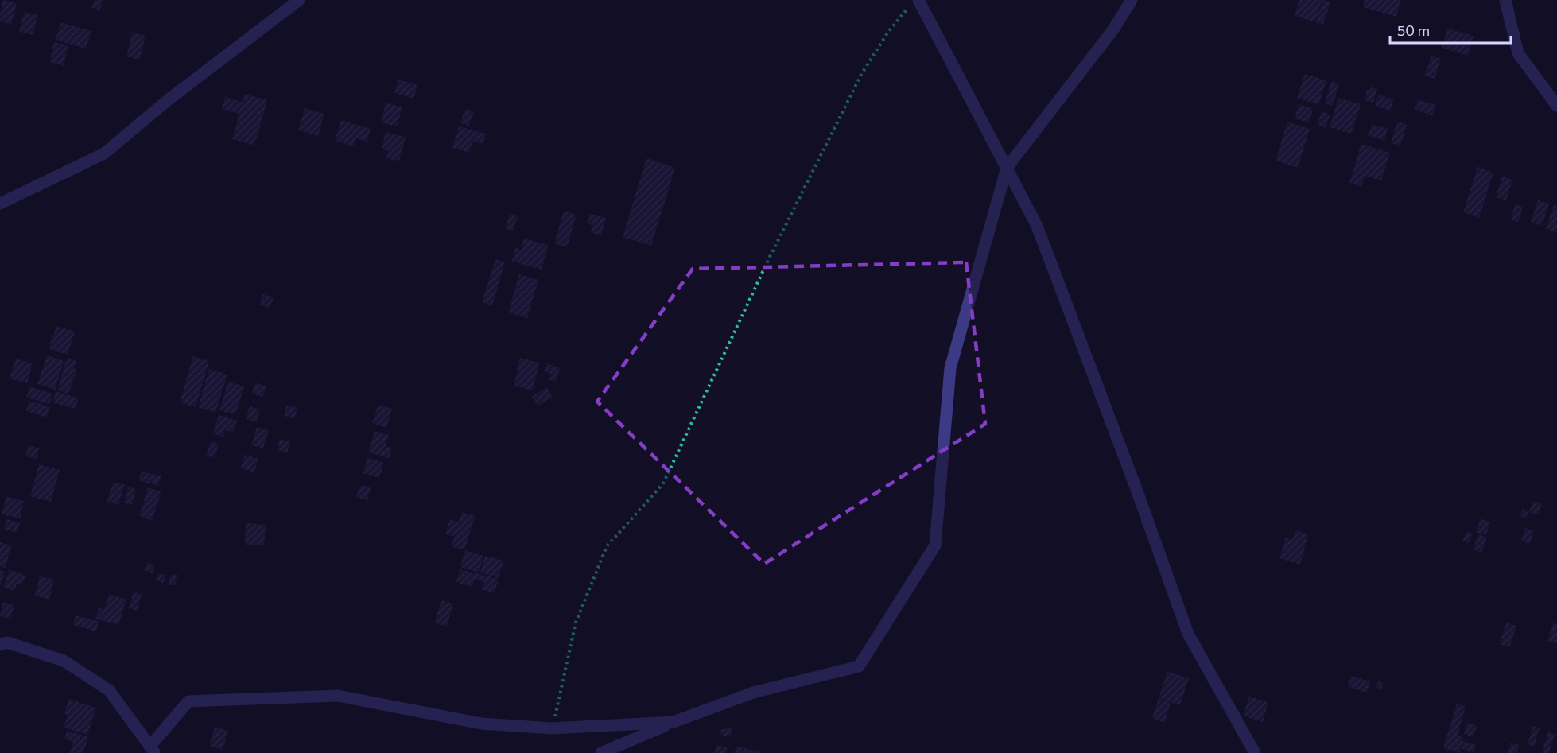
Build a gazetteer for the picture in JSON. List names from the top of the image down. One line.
{"scale_bar":"50 m"}
